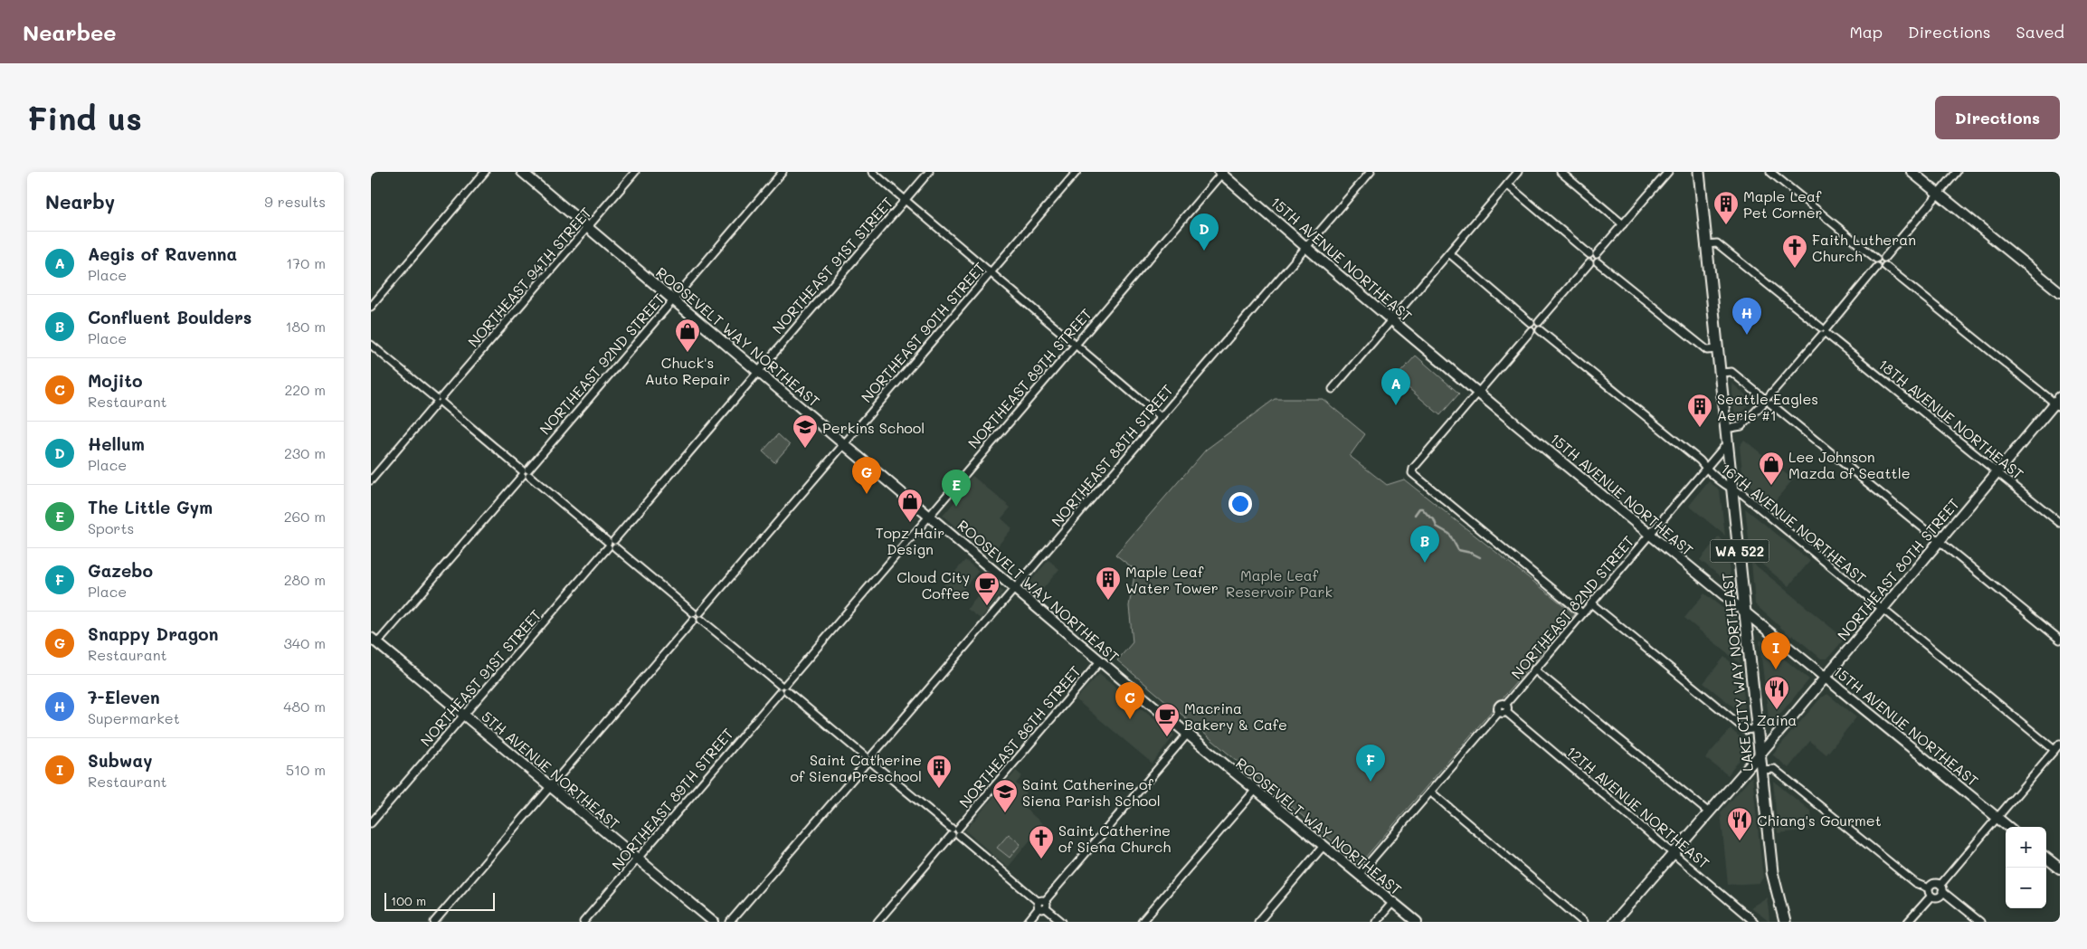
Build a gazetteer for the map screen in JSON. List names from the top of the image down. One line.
{"streets":{"main road":["15TH AVENUE NORTHEAST","ROOSEVELT WAY NORTHEAST","NORTHEAST 92ND STREET","WA 522","NORTHEAST 80TH STREET","LAKE CITY WAY NORTHEAST","5TH AVENUE NORTHEAST"],"street":["NORTHEAST 91ST STREET","NORTHEAST 94TH STREET","NORTHEAST 90TH STREET","NORTHEAST 89TH STREET","18TH AVENUE NORTHEAST","NORTHEAST 88TH STREET","16TH AVENUE NORTHEAST","NORTHEAST 82ND STREET","NORTHEAST 86TH STREET","12TH AVENUE NORTHEAST"]},"crossings":[["15TH AVENUE NORTHEAST","NORTHEAST 89TH STREET"],["15TH AVENUE NORTHEAST","NORTHEAST 88TH STREET"],["15TH AVENUE NORTHEAST","NORTHEAST 80TH STREET"],["15TH AVENUE NORTHEAST","NORTHEAST 82ND STREET"],["15TH AVENUE NORTHEAST","LAKE CITY WAY NORTHEAST"],["NORTHEAST 91ST STREET","ROOSEVELT WAY NORTHEAST"],["NORTHEAST 91ST STREET","5TH AVENUE NORTHEAST"],["NORTHEAST 94TH STREET","ROOSEVELT WAY NORTHEAST"],["NORTHEAST 90TH STREET","ROOSEVELT WAY NORTHEAST"],["ROOSEVELT WAY NORTHEAST","NORTHEAST 92ND STREET"],["ROOSEVELT WAY NORTHEAST","NORTHEAST 89TH STREET"],["ROOSEVELT WAY NORTHEAST","NORTHEAST 88TH STREET"],["ROOSEVELT WAY NORTHEAST","NORTHEAST 86TH STREET"],["NORTHEAST 92ND STREET","5TH AVENUE NORTHEAST"],["NORTHEAST 89TH STREET","5TH AVENUE NORTHEAST"],["18TH AVENUE NORTHEAST","NORTHEAST 80TH STREET"],["18TH AVENUE NORTHEAST","LAKE CITY WAY NORTHEAST"],["16TH AVENUE NORTHEAST","NORTHEAST 80TH STREET"],["16TH AVENUE NORTHEAST","NORTHEAST 82ND STREET"],["16TH AVENUE NORTHEAST","LAKE CITY WAY NORTHEAST"],["NORTHEAST 80TH STREET","LAKE CITY WAY NORTHEAST"],["NORTHEAST 80TH STREET","12TH AVENUE NORTHEAST"],["NORTHEAST 82ND STREET","LAKE CITY WAY NORTHEAST"],["NORTHEAST 82ND STREET","12TH AVENUE NORTHEAST"]],"parks":["Maple Leaf Reservoir Park"],"places":{"building":["Maple Leaf Pet Corner","Seattle Eagles Aerie #1","Maple Leaf Water Tower","Saint Catherine of Siena Preschool"],"church":["Faith Lutheran Church","Saint Catherine of Siena Church"],"shop":["Chuck's Auto Repair","Lee Johnson Mazda of Seattle","Topz Hair Design"],"school or university":["Perkins School","Saint Catherine of Siena Parish School"],"cafe":["Cloud City Coffee","Macrina Bakery & Cafe"],"restaurant":["Zaina","Chiang's Gourmet"]},"scale_bar":"100 m","page":{"header":"Nearbee","nav":["Map","Directions","Saved"],"buttons":"Directions","title":"Find us","heading":["Nearby","9 results"],"pins":["D","H","A","G","E","B","I","C","F"],"list":[{"mark":"A","name":"Aegis of Ravenna","note":"Place","value":"170 m"},{"mark":"B","name":"Confluent Boulders","note":"Place","value":"180 m"},{"mark":"C","name":"Mojito","note":"Restaurant","value":"220 m"},{"mark":"D","name":"Hellum","note":"Place","value":"230 m"},{"mark":"E","name":"The Little Gym","note":"Sports","value":"260 m"},{"mark":"F","name":"Gazebo","note":"Place","value":"280 m"},{"mark":"G","name":"Snappy Dragon","note":"Restaurant","value":"340 m"},{"mark":"H","name":"7-Eleven","note":"Supermarket","value":"480 m"},{"mark":"I","name":"Subway","note":"Restaurant","value":"510 m"}],"map_buttons":["+","−"],"scale":"100 m"}}
